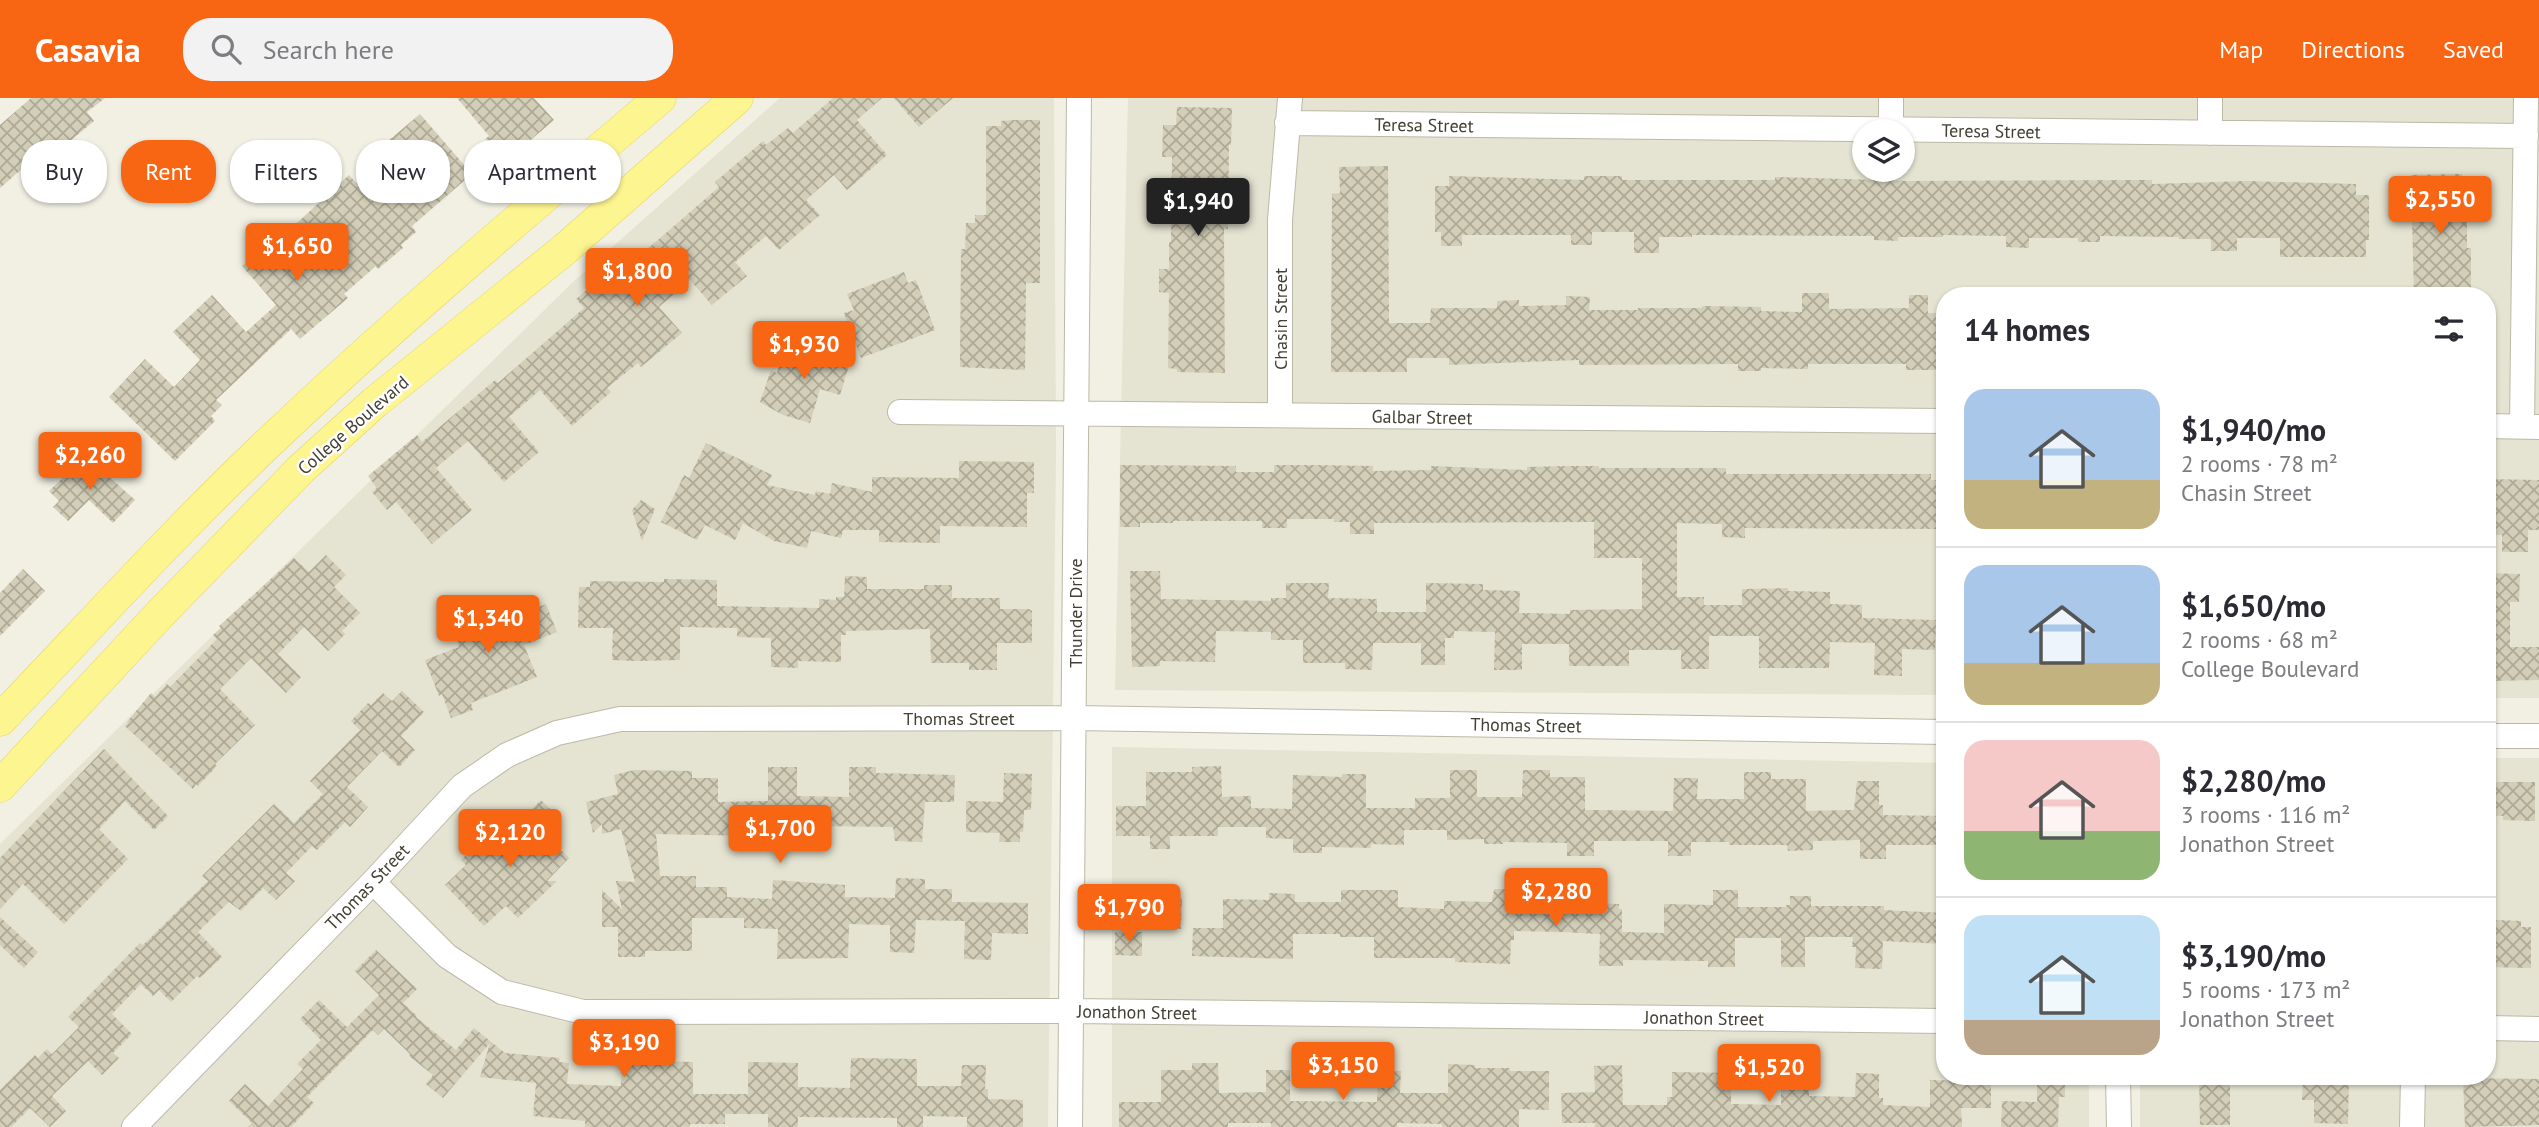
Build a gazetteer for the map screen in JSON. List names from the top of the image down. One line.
{"streets":{"main road":["College Boulevard"],"street":["Teresa Street","Chasin Street","Galbar Street","Thunder Drive","Thomas Street","Jonathon Street"]},"crossings":[["Teresa Street","Chasin Street"],["Chasin Street","Galbar Street"],["Galbar Street","Thunder Drive"],["Thunder Drive","Thomas Street"],["Thunder Drive","Jonathon Street"],["Thomas Street","Jonathon Street"]],"page":{"header":"Casavia","search":"Search here","nav":["Map","Directions","Saved"],"chip":["Buy","Rent","Filters","New","Apartment"],"price":["$2,550","$1,940","$1,650","$1,800","$1,930","$2,260","$1,340","$1,700","$2,120","$2,280","$1,790","$3,190","$3,150","$1,520"],"heading":"14 homes","list":[{"name":"$1,940/mo","note":"2 rooms · 78 m² · Chasin Street"},{"name":"$1,650/mo","note":"2 rooms · 68 m² · College Boulevard"},{"name":"$2,280/mo","note":"3 rooms · 116 m² · Jonathon Street"},{"name":"$3,190/mo","note":"5 rooms · 173 m² · Jonathon Street"}]}}
